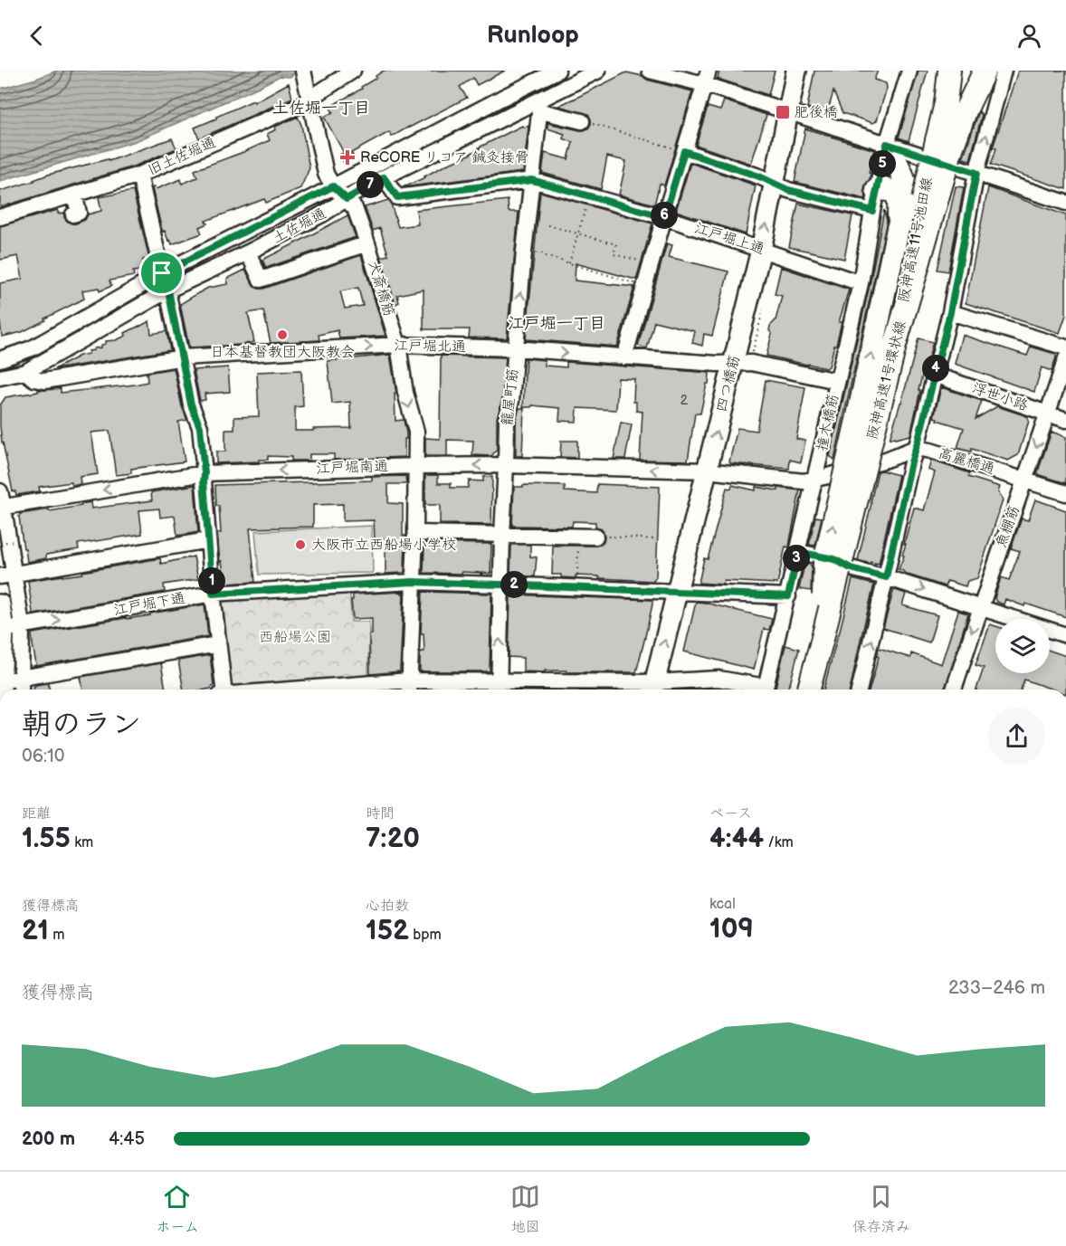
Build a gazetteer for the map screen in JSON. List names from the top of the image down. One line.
{"streets":{"highway":["阪神高速11号池田線","阪神高速1号環状線"],"main road":["四つ橋筋"],"street":["旧土佐堀通","土佐堀通","江戸堀上通","犬斎橋筋","江戸堀北通","籠屋町筋","浮世小路","撞木橋筋","高麗橋通","江戸堀南通","魚棚筋","江戸堀下通"]},"crossings":[["旧土佐堀通","犬斎橋筋"],["土佐堀通","江戸堀上通"],["土佐堀通","犬斎橋筋"],["土佐堀通","江戸堀北通"],["土佐堀通","籠屋町筋"],["江戸堀上通","四つ橋筋"],["江戸堀上通","籠屋町筋"],["江戸堀上通","撞木橋筋"],["阪神高速11号池田線","阪神高速1号環状線"],["犬斎橋筋","江戸堀北通"],["犬斎橋筋","江戸堀南通"],["犬斎橋筋","江戸堀下通"],["江戸堀北通","四つ橋筋"],["江戸堀北通","籠屋町筋"],["江戸堀北通","撞木橋筋"],["四つ橋筋","江戸堀南通"],["四つ橋筋","江戸堀下通"],["籠屋町筋","江戸堀南通"],["籠屋町筋","江戸堀下通"],["浮世小路","魚棚筋"],["撞木橋筋","江戸堀南通"],["撞木橋筋","江戸堀下通"],["高麗橋通","魚棚筋"]],"one_way":["江戸堀北通","四つ橋筋"],"districts":["土佐堀一丁目","江戸堀一丁目"],"parks":["西船場公園"],"places":{"transit":["肥後橋"],"health":["ReCORE リコア 鍼灸接骨"],"other":["日本基督教団大阪教会","大阪市立西船場小学校"]},"house_numbers":["2"],"page":{"header":"Runloop","pins":["5","7","6","4","3","1","2"],"heading":["朝のラン","06:10"],"stats":[["距離","1.55 km"],["時間","7:20"],["ペース","4:44 /km"],["獲得標高","21 m"],["心拍数","152 bpm"],["kcal","109"]],"chart":["獲得標高","233–246 m"],"list":[{"name":"200 m","note":"4:45"}],"tabs":["ホーム","地図","保存済み"]}}
